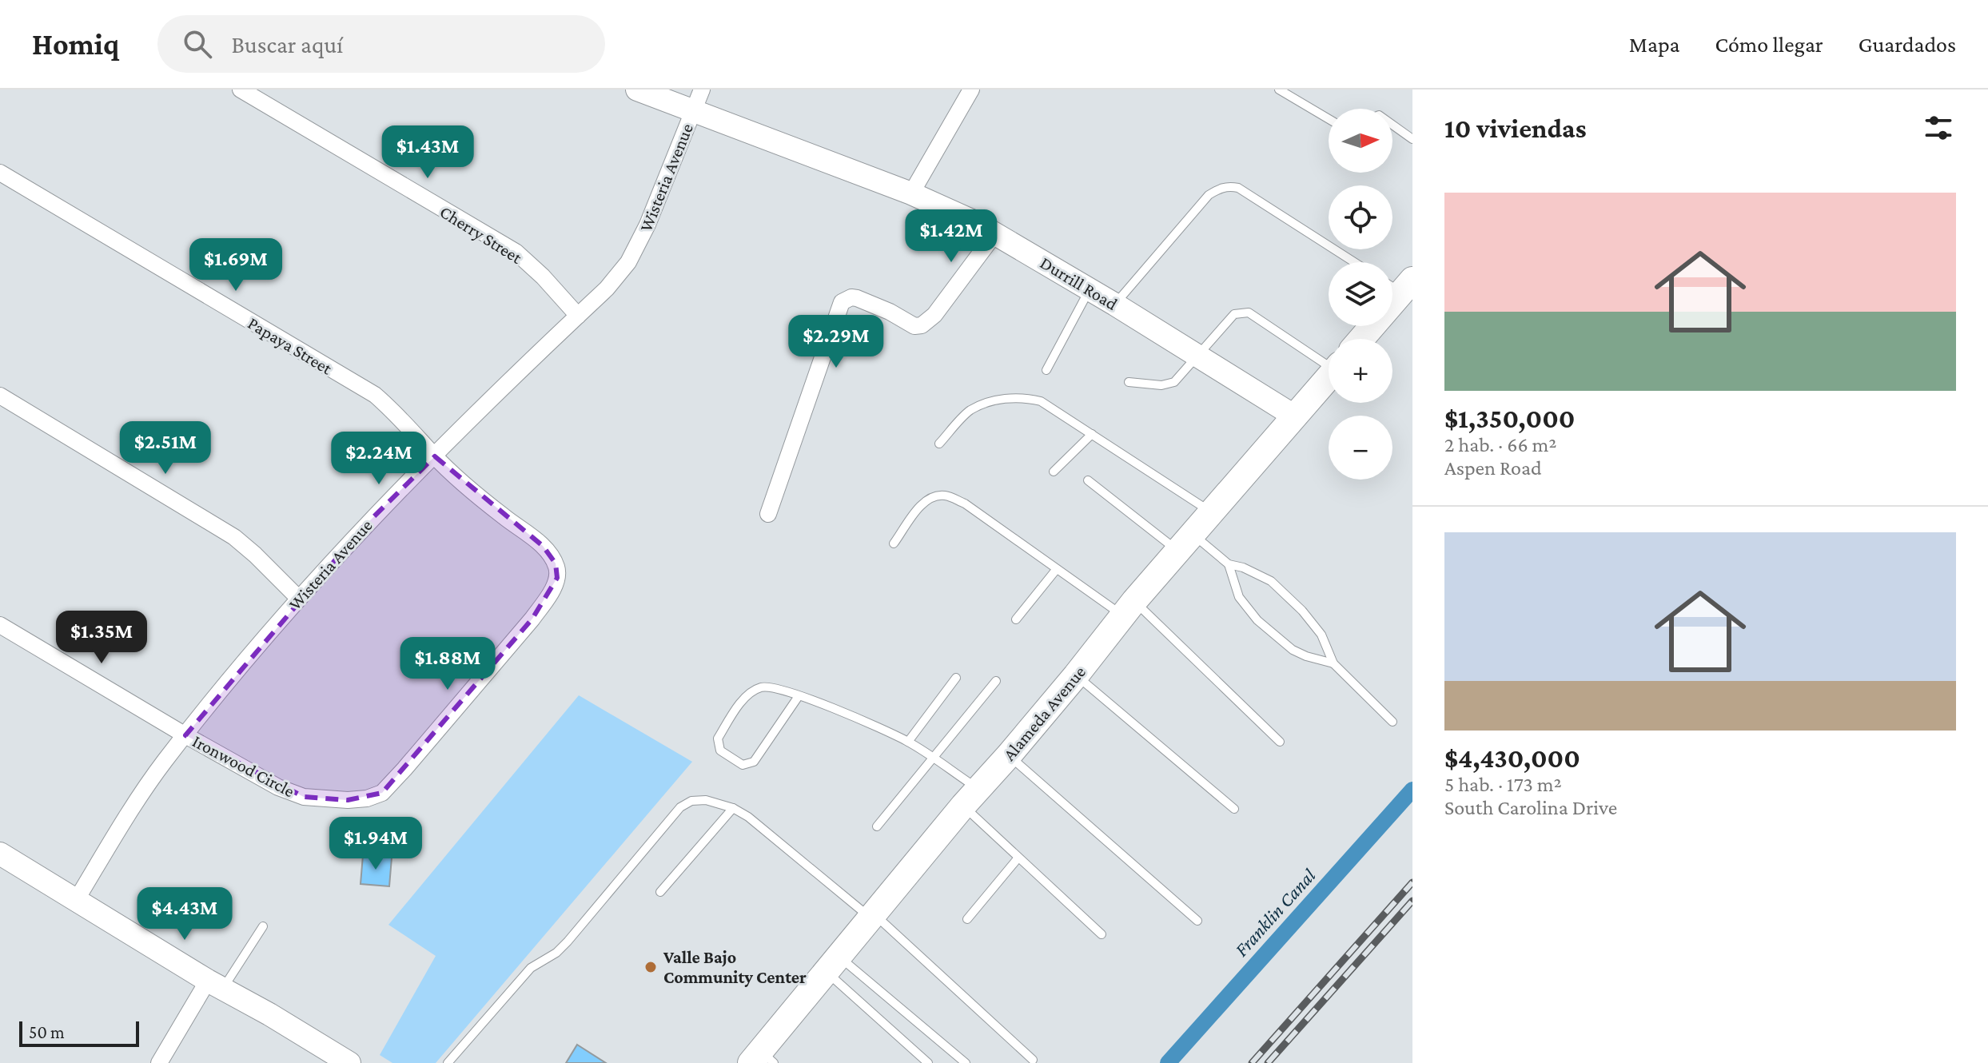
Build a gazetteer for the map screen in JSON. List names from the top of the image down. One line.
{"streets":{"main road":["Alameda Avenue"],"street":["Wisteria Avenue","Cherry Street","Durrill Road","Papaya Street","Ironwood Circle"]},"crossings":[["Wisteria Avenue","Cherry Street"],["Wisteria Avenue","Durrill Road"],["Wisteria Avenue","Papaya Street"],["Wisteria Avenue","Ironwood Circle"],["Durrill Road","Alameda Avenue"],["Papaya Street","Ironwood Circle"]],"water":["Franklin Canal"],"places":["Valle Bajo Community Center"],"scale_bar":"50 m","north":"right","page":{"header":"Homiq","search":"Buscar aquí","nav":["Mapa","Cómo llegar","Guardados"],"heading":"10 viviendas","map_buttons":["+","−"],"price":["$1.43M","$1.42M","$1.69M","$2.29M","$2.51M","$2.24M","$1.35M","$1.88M","$1.94M","$4.43M"],"list":[{"name":"$1,350,000","note":"2 hab. · 66 m² · Aspen Road"},{"name":"$4,430,000","note":"5 hab. · 173 m² · South Carolina Drive"}],"scale":"50 m"}}
